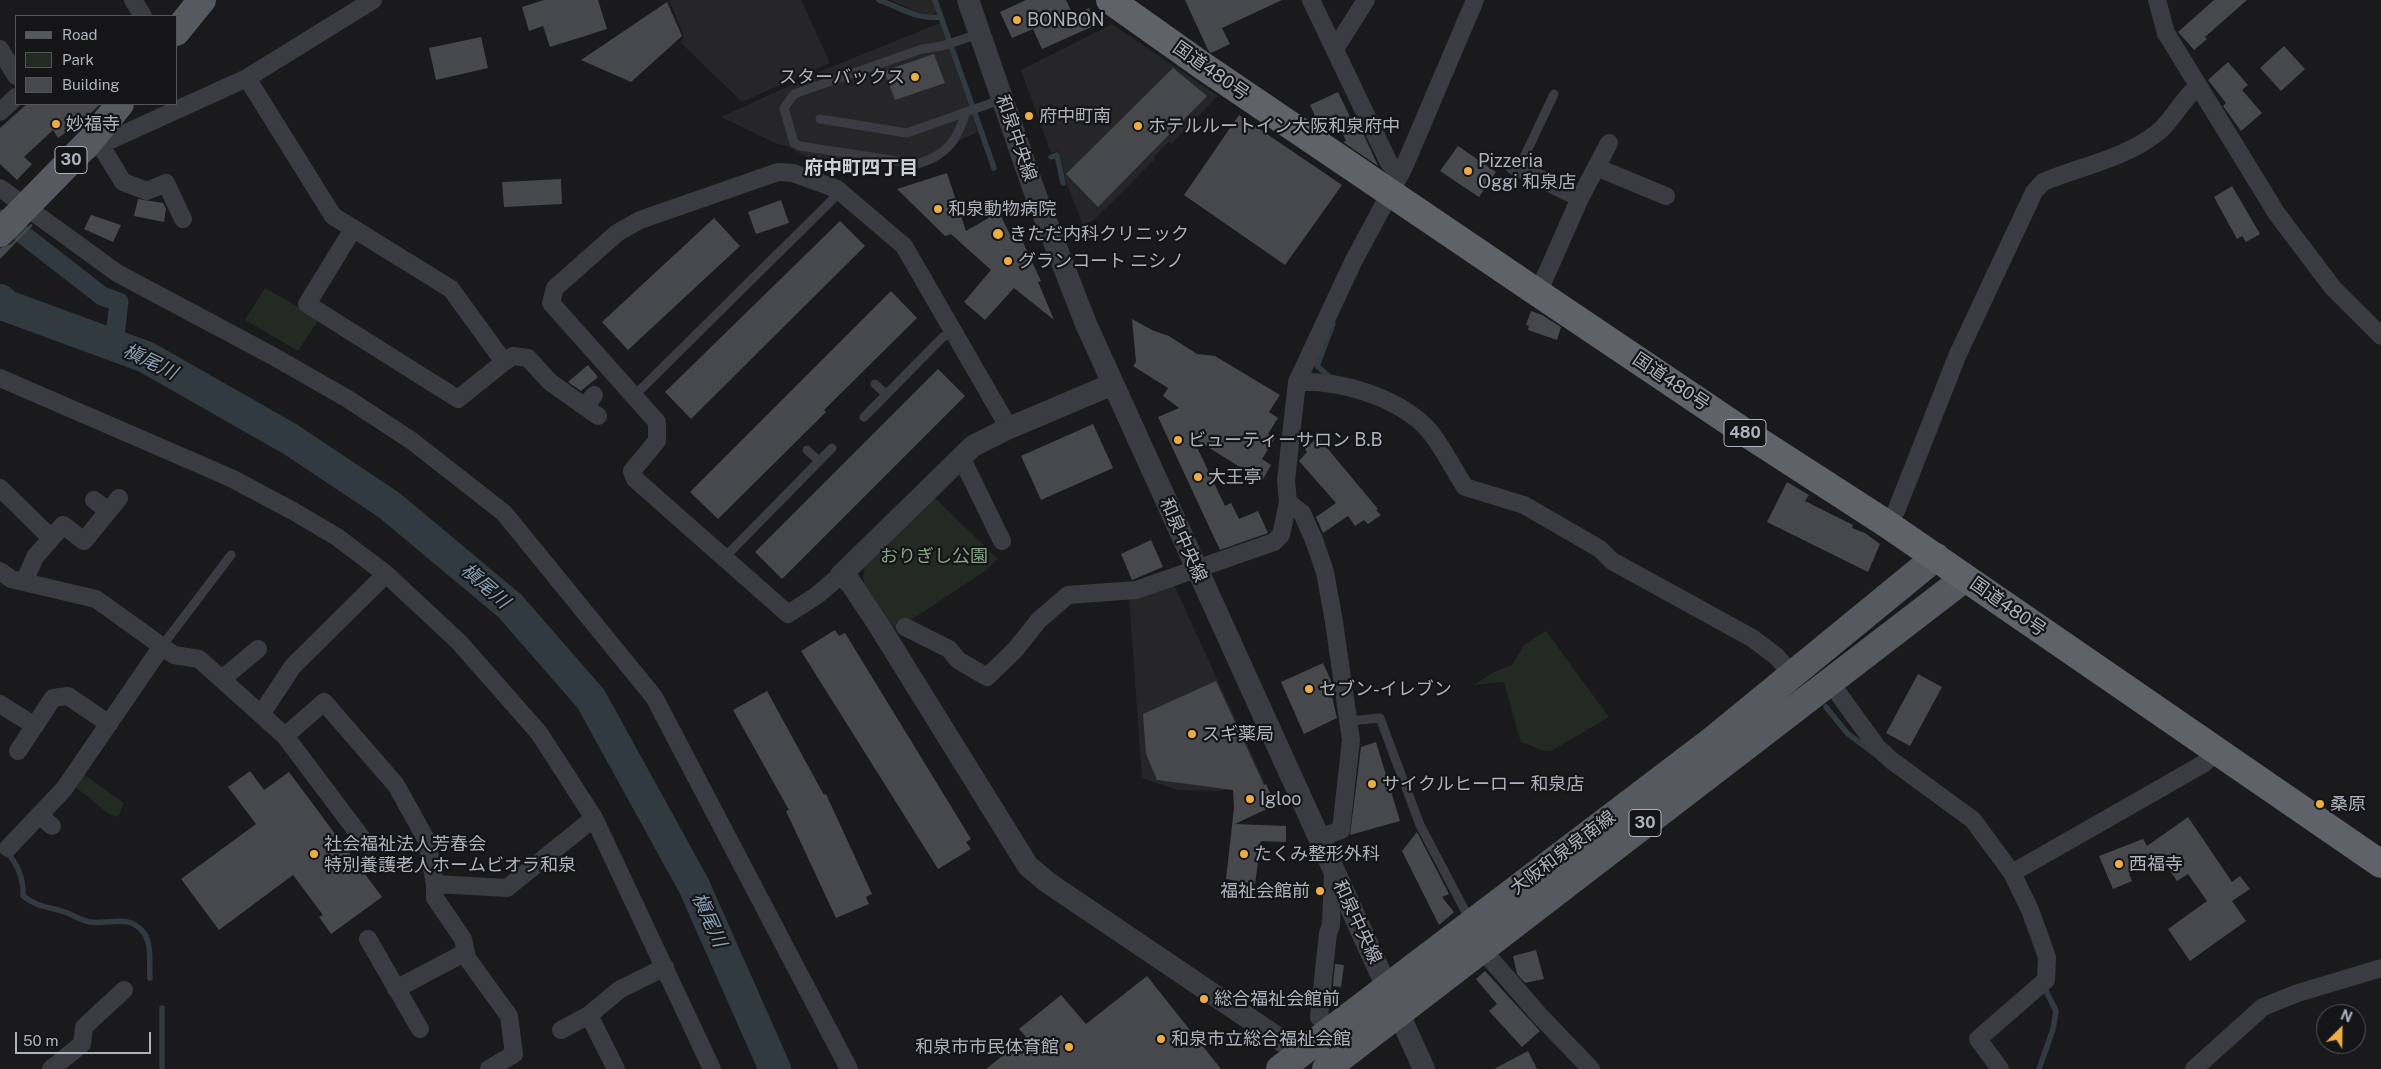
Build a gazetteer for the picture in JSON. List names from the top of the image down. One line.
{"streets":{"highway":["国道480号","480"],"main road":["30","大阪和泉泉南線"],"street":["和泉中央線"]},"crossings":[["国道480号","大阪和泉泉南線"],["和泉中央線","大阪和泉泉南線"]],"districts":["府中町四丁目"],"water":["槇尾川"],"parks":["おりぎし公園"],"places":["BONBON","スターバックス","府中町南","妙福寺","ホテルルートイン大阪和泉府中","Pizzeria Oggi 和泉店","和泉動物病院","きただ内科クリニック","グランコート ニシノ","ビューティーサロン B.B","大王亭","セブン-イレブン","スギ薬局","サイクルヒーロー 和泉店","Igloo","桑原","社会福祉法人芳春会 特別養護老人ホームビオラ和泉","たくみ整形外科","西福寺","福祉会館前","総合福祉会館前","和泉市立総合福祉会館","和泉市市民体育館"],"legend":["Road","Park","Building"],"scale_bar":"50 m","north":"top right"}
